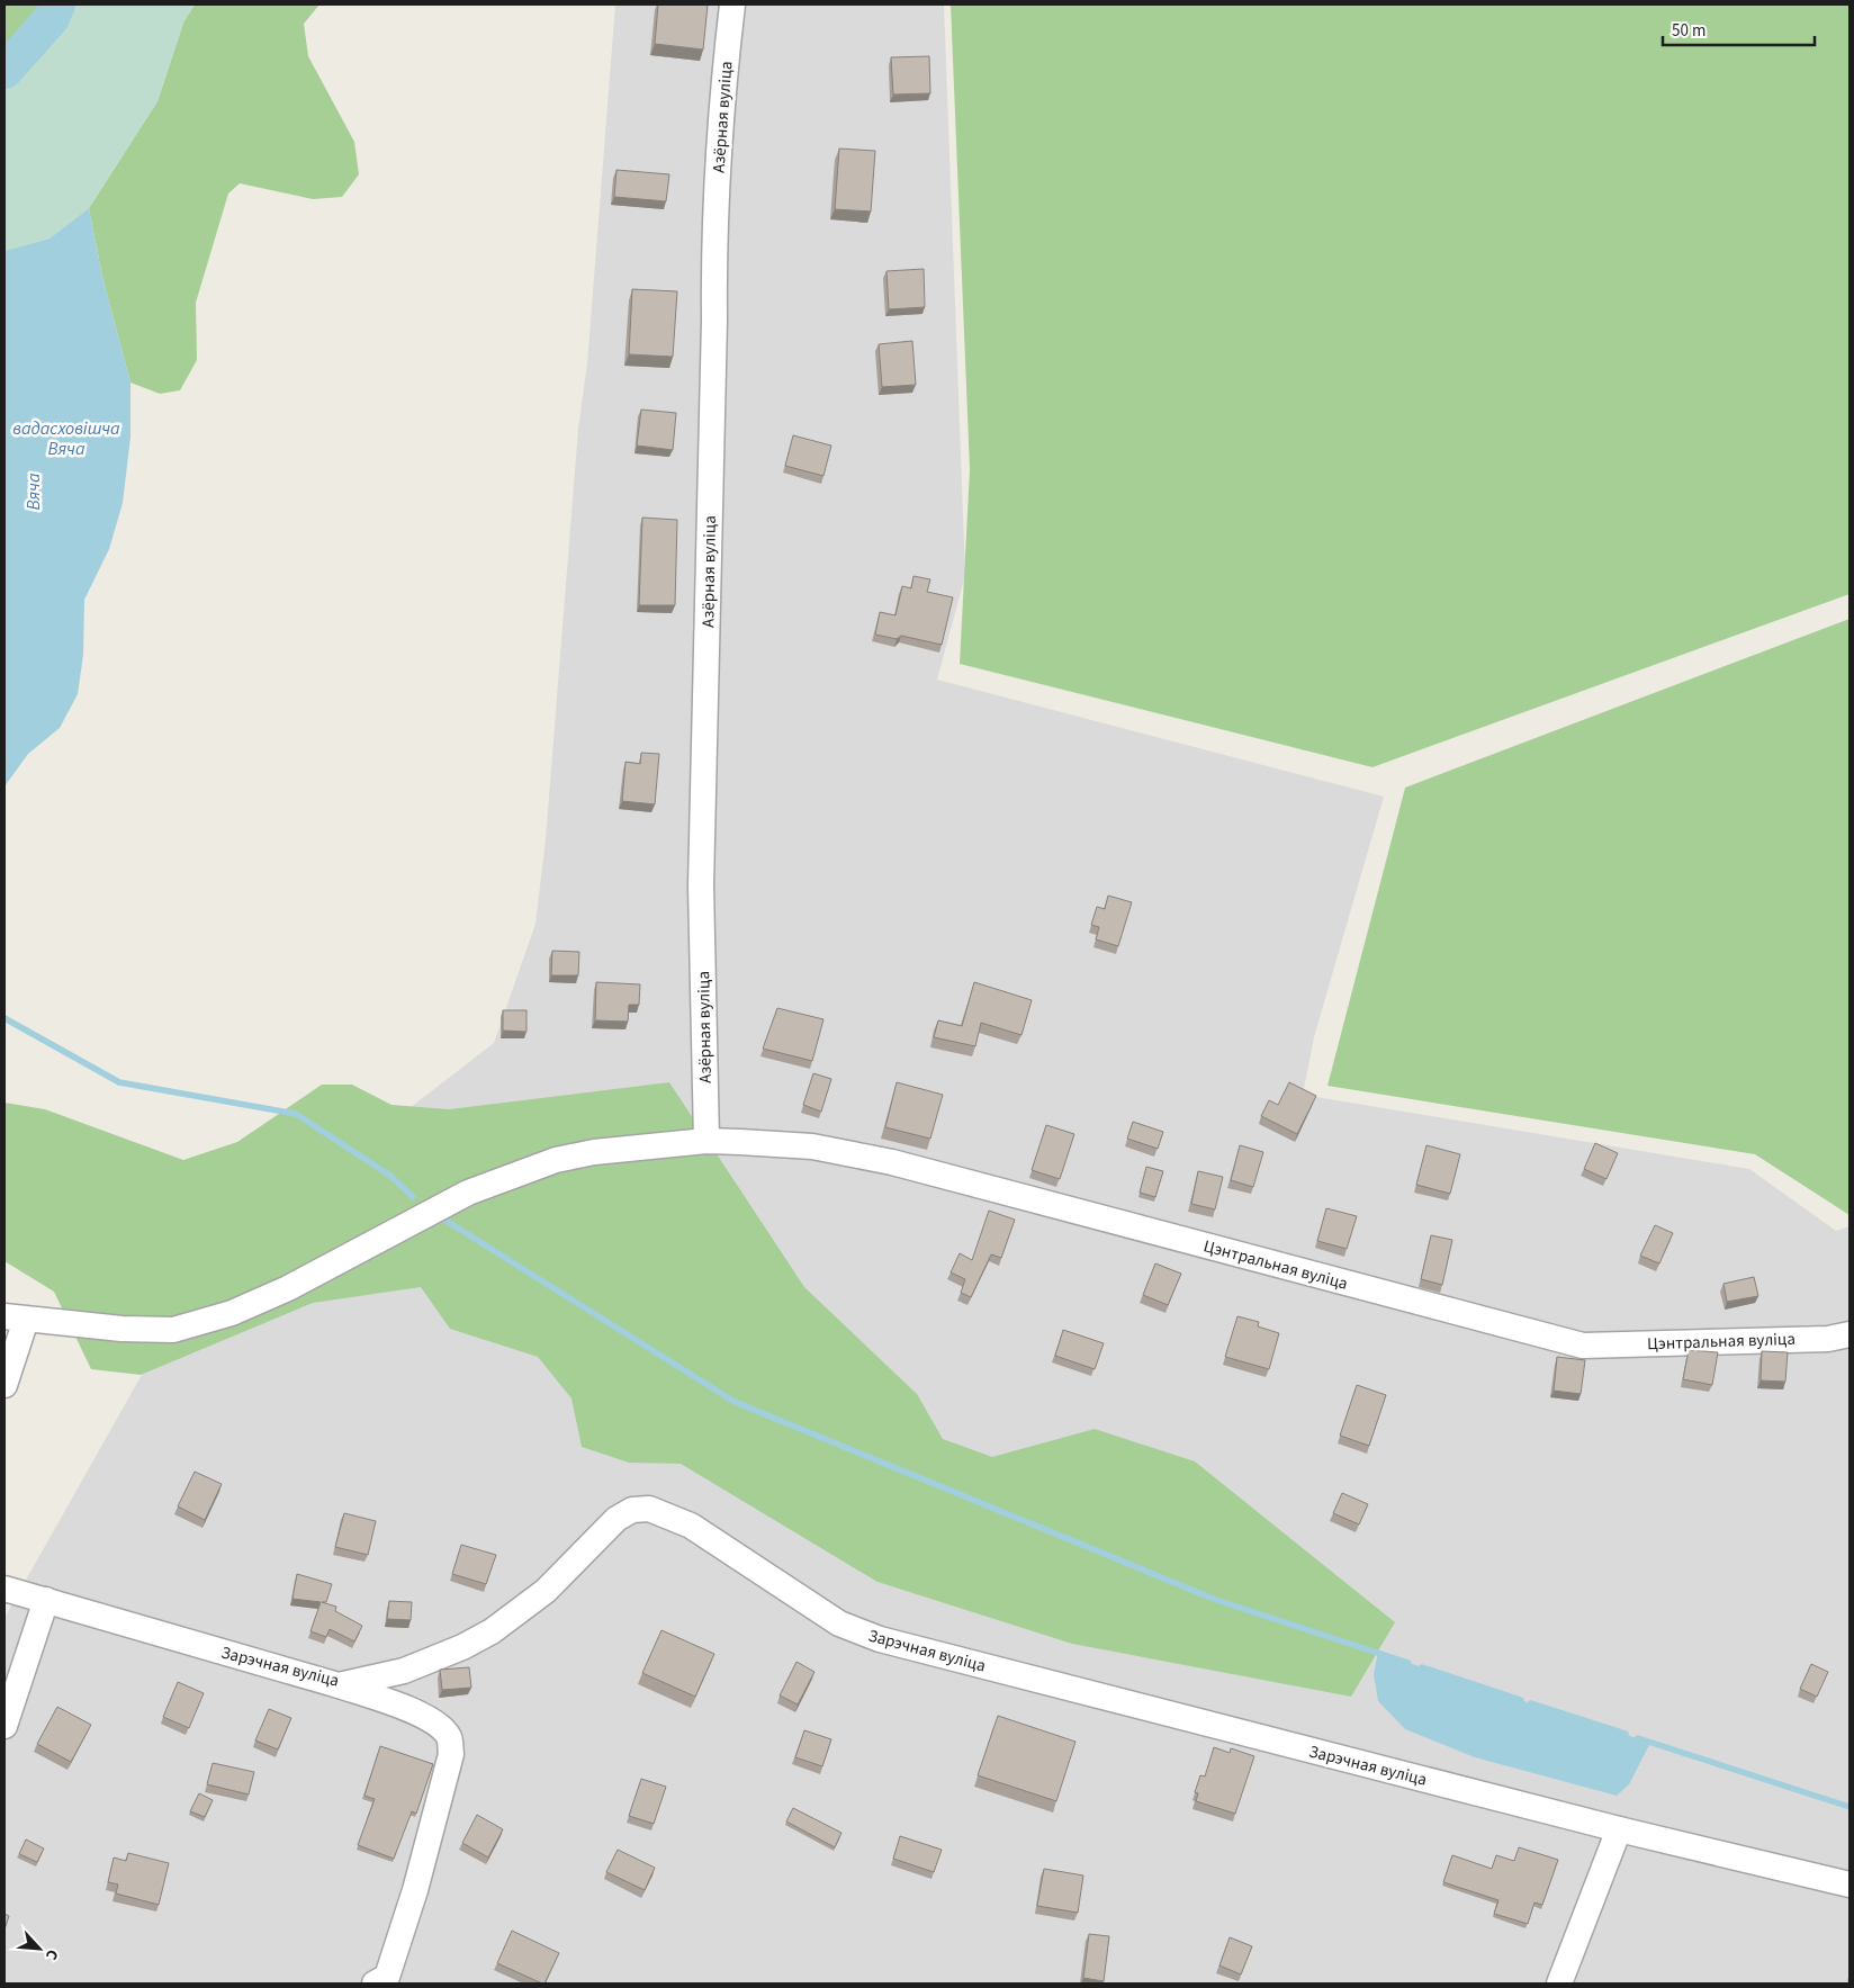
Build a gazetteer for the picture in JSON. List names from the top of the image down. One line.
{"streets":{"street":["Азёрная вуліца","Цэнтральная вуліца","Зарэчная вуліца"]},"crossings":[["Азёрная вуліца","Цэнтральная вуліца"]],"water":["вадасховішча Вяча","Вяча"],"scale_bar":"50 m","north":"bottom right"}
